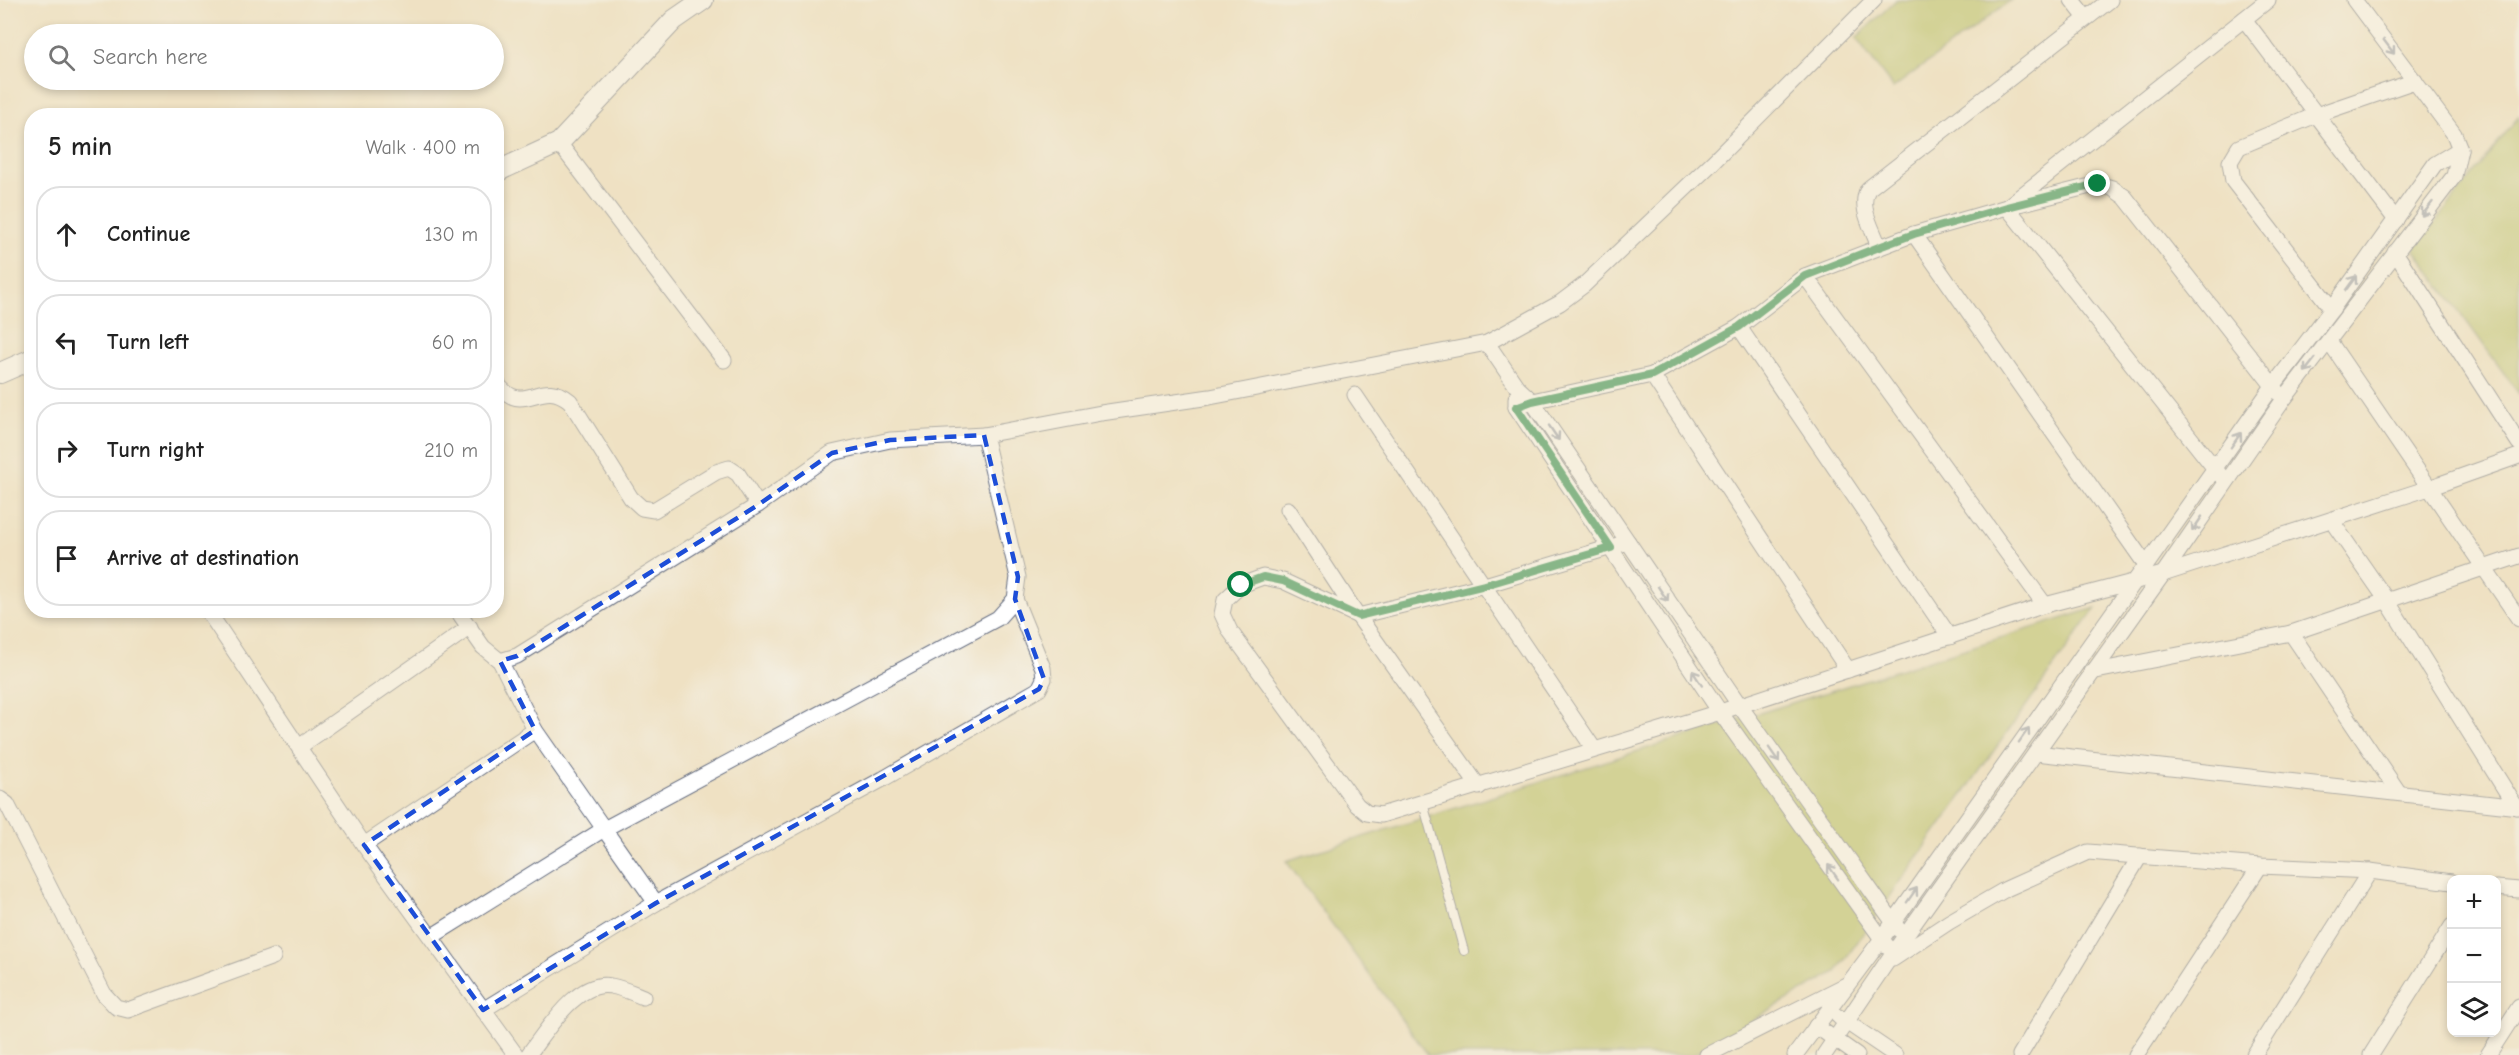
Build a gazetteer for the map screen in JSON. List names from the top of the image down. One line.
{"page":{"search":"Search here","heading":["5 min","Walk · 400 m"],"list":[["Continue","130 m"],["Turn left","60 m"],["Turn right","210 m"],"Arrive at destination"],"map_buttons":["+","−"]}}
